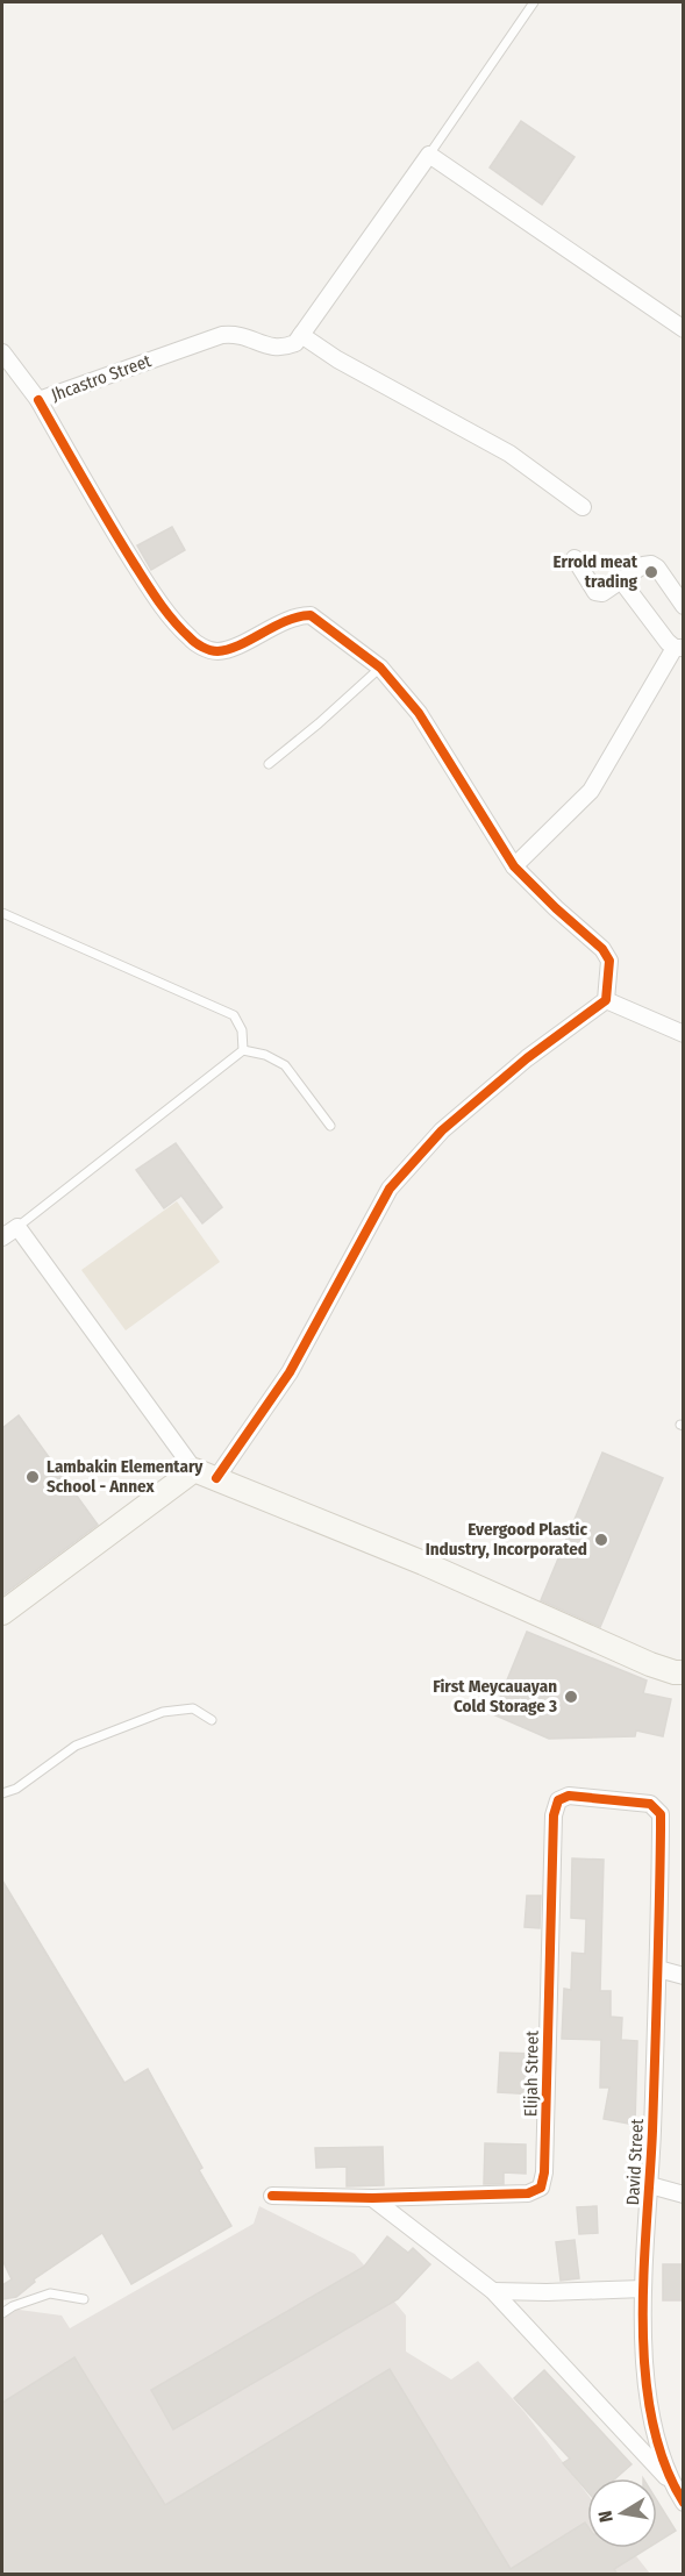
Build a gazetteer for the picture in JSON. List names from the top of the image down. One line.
{"streets":{"street":["Jhcastro Street","Elijah Street","David Street"]},"crossings":[["Elijah Street","David Street"]],"places":["Errold meat trading","Lambakin Elementary School - Annex","Evergood Plastic Industry, Incorporated","First Meycauayan Cold Storage 3"],"north":"left"}
